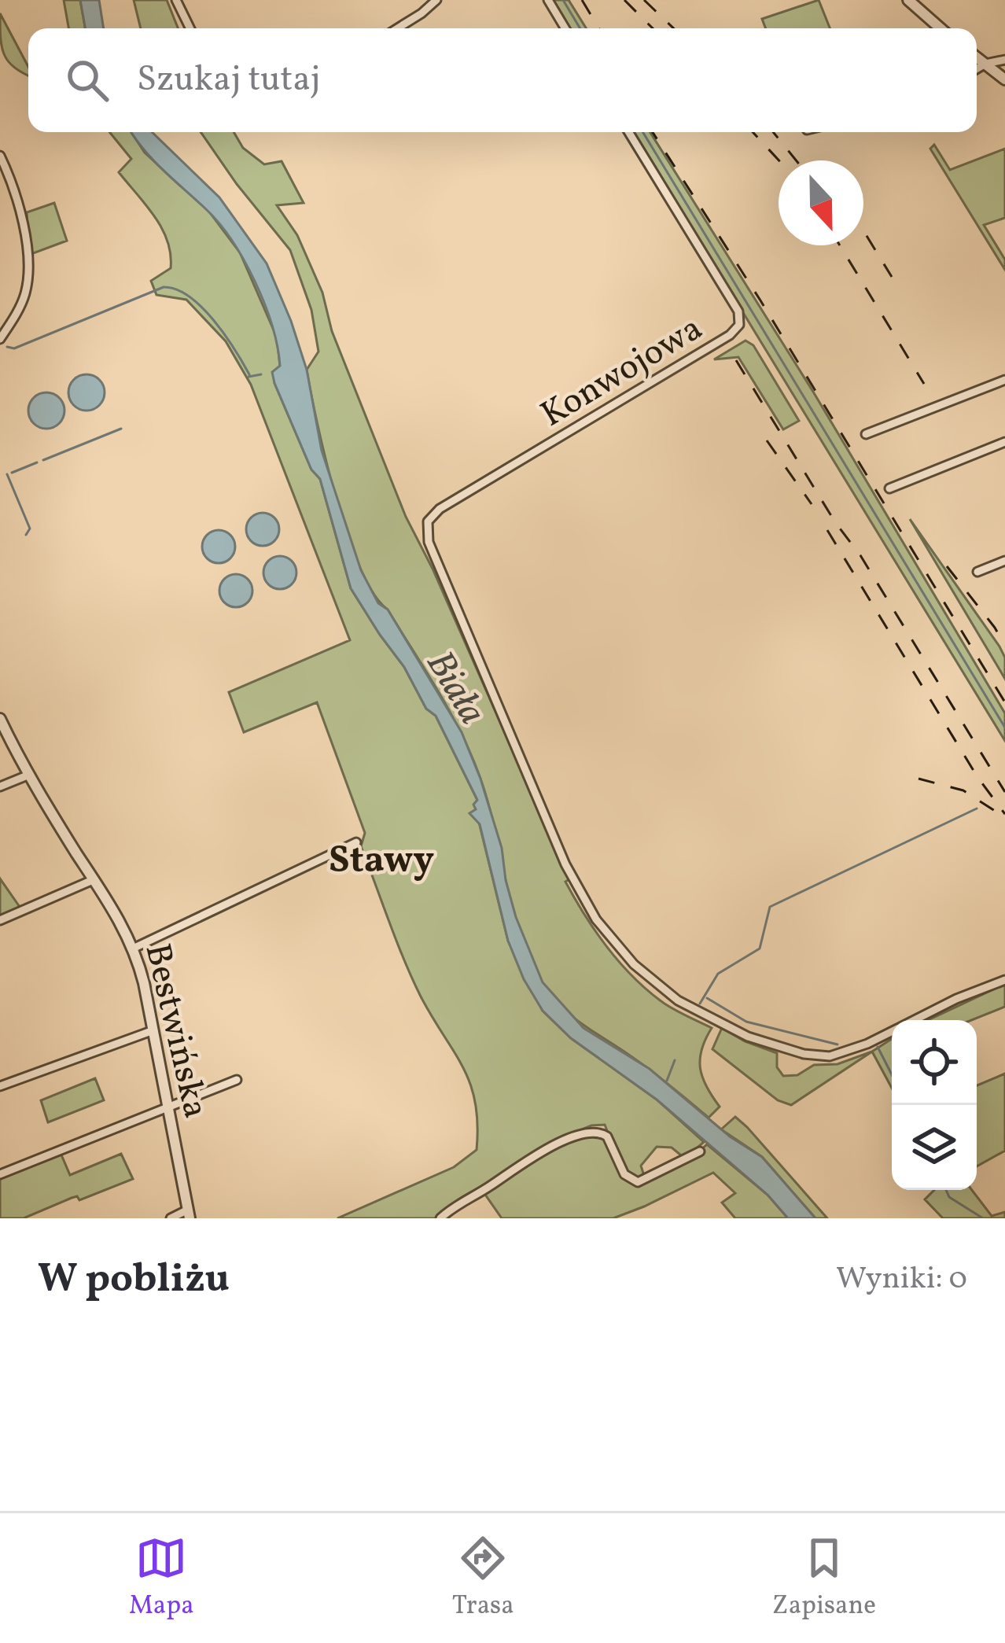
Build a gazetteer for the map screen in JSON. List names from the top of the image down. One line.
{"streets":{"street":["Konwojowa","Bestwińska"]},"districts":["Stawy"],"water":["Biała"],"north":"bottom","page":{"search":"Szukaj tutaj","heading":["W pobliżu","Wyniki: 0"],"nav":["Mapa","Trasa","Zapisane"]}}
